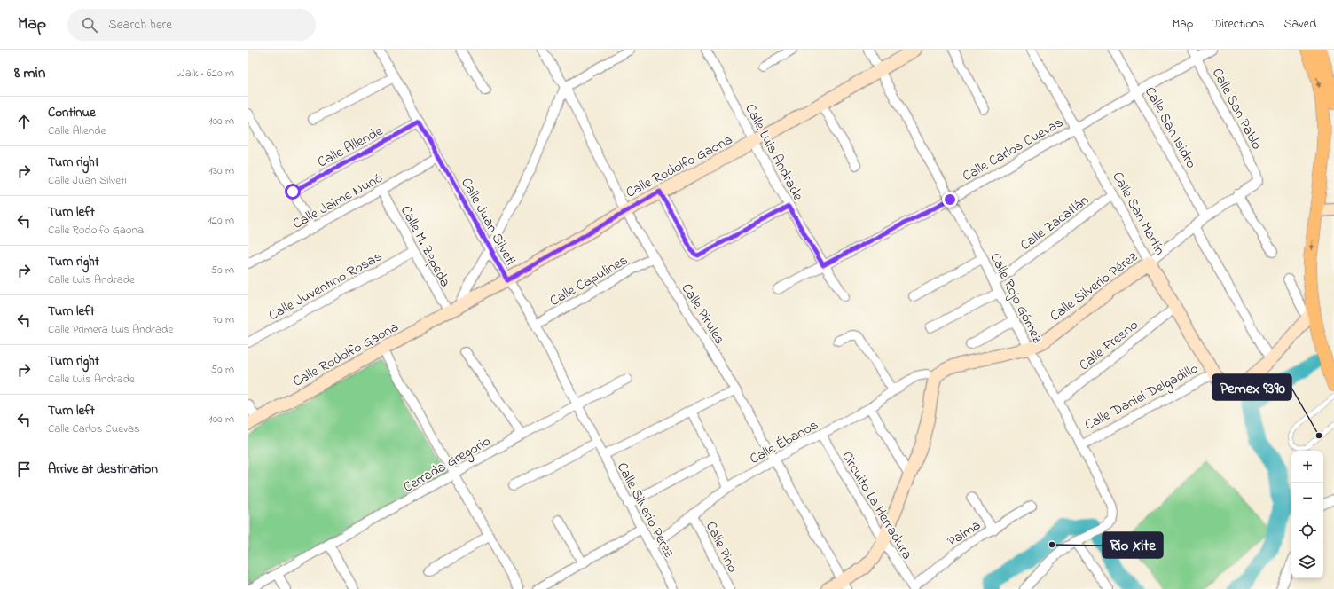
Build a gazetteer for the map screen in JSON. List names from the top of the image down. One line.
{"streets":{"street":["Calle San Pablo","Calle San Isidro","Calle Allende","Calle Carlos Cuevas","Calle Luis Andrade","Calle Rodolfo Gaona","Calle Jaime Nunó","Calle San Martín","Calle Juan Silveti","Calle Zacatlán","Calle M. Zepeda","Calle Capulines","Calle Juventino Rosas","Calle Silverio Pérez","Calle Rojo Gómez","Calle Pirules","Calle Fresno","Calle Daniel Delgadillo","Calle Ébanos","Cerrada Gregorio","Circuito La Herradura","Calle Silverio Perez","Palma","Calle Pino"]},"crossings":[["Calle San Pablo","Calle Carlos Cuevas"],["Calle San Pablo","Calle Silverio Pérez"],["Calle San Isidro","Calle Carlos Cuevas"],["Calle San Isidro","Calle Silverio Pérez"],["Calle Allende","Calle Juan Silveti"],["Calle Carlos Cuevas","Calle Luis Andrade"],["Calle Carlos Cuevas","Calle San Martín"],["Calle Carlos Cuevas","Calle Rojo Gómez"],["Calle Luis Andrade","Calle Rodolfo Gaona"],["Calle Rodolfo Gaona","Calle Juan Silveti"],["Calle Rodolfo Gaona","Calle M. Zepeda"],["Calle Rodolfo Gaona","Calle Rojo Gómez"],["Calle Rodolfo Gaona","Calle Pirules"],["Calle Jaime Nunó","Calle Juan Silveti"],["Calle Jaime Nunó","Calle M. Zepeda"],["Calle San Martín","Calle Zacatlán"],["Calle San Martín","Calle Silverio Pérez"],["Calle San Martín","Calle Fresno"],["Calle San Martín","Calle Daniel Delgadillo"],["Calle Juan Silveti","Calle Capulines"],["Calle Juan Silveti","Cerrada Gregorio"],["Calle Juan Silveti","Calle Silverio Perez"],["Calle Zacatlán","Calle Rojo Gómez"],["Calle M. Zepeda","Calle Juventino Rosas"],["Calle Capulines","Calle Pirules"],["Calle Silverio Pérez","Calle Rojo Gómez"],["Calle Silverio Pérez","Calle Ébanos"],["Calle Rojo Gómez","Calle Fresno"],["Calle Rojo Gómez","Calle Daniel Delgadillo"],["Calle Pirules","Calle Ébanos"],["Calle Ébanos","Circuito La Herradura"],["Calle Ébanos","Calle Silverio Perez"],["Calle Ébanos","Calle Pino"],["Circuito La Herradura","Palma"]],"places":["Pemex 9390","Rio Xite"],"page":{"header":"Map","search":"Search here","nav":["Map","Directions","Saved"],"heading":["8 min","Walk · 620 m"],"list":[["Continue","Calle Allende","100 m"],["Turn right","Calle Juan Silveti","130 m"],["Turn left","Calle Rodolfo Gaona","120 m"],["Turn right","Calle Luis Andrade","50 m"],["Turn left","Calle Primera Luis Andrade","70 m"],["Turn right","Calle Luis Andrade","50 m"],["Turn left","Calle Carlos Cuevas","100 m"],"Arrive at destination"],"map_buttons":["+","−"]}}
